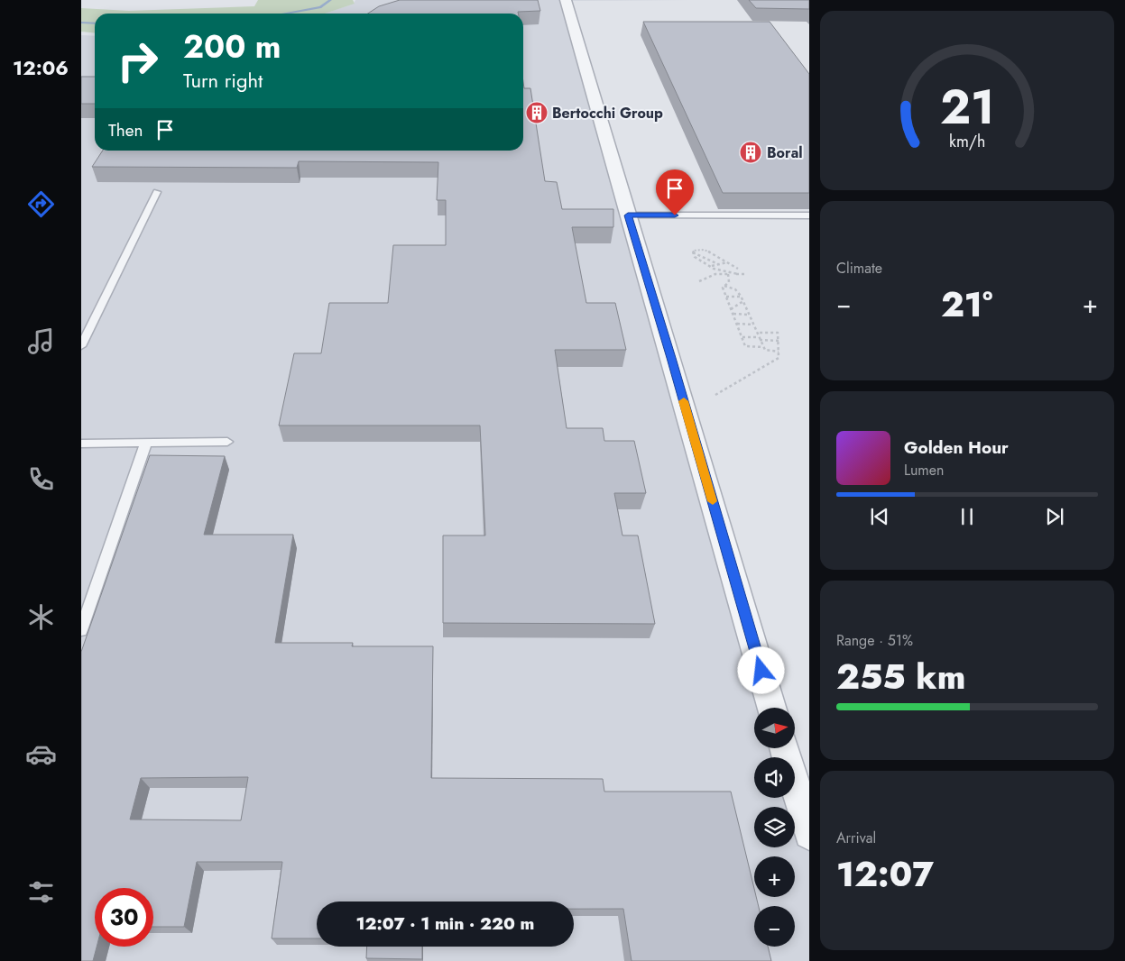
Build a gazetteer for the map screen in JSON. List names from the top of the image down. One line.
{"places":{"building":["Bertocchi Group","Boral"]},"north":"right","page":{"tabs":"12:06","turn":["200 m","Turn right"],"then":"Then","tile":["Climate",["Range · 51%","255 km"],["Arrival","12:07"]],"heat":["−","21°","+"],"song":["Golden Hour","Lumen"],"map_buttons":["+","−"],"limit":"30","trip":"12:07 · 1 min · 220 m","gauge":["21","km/h"]}}
